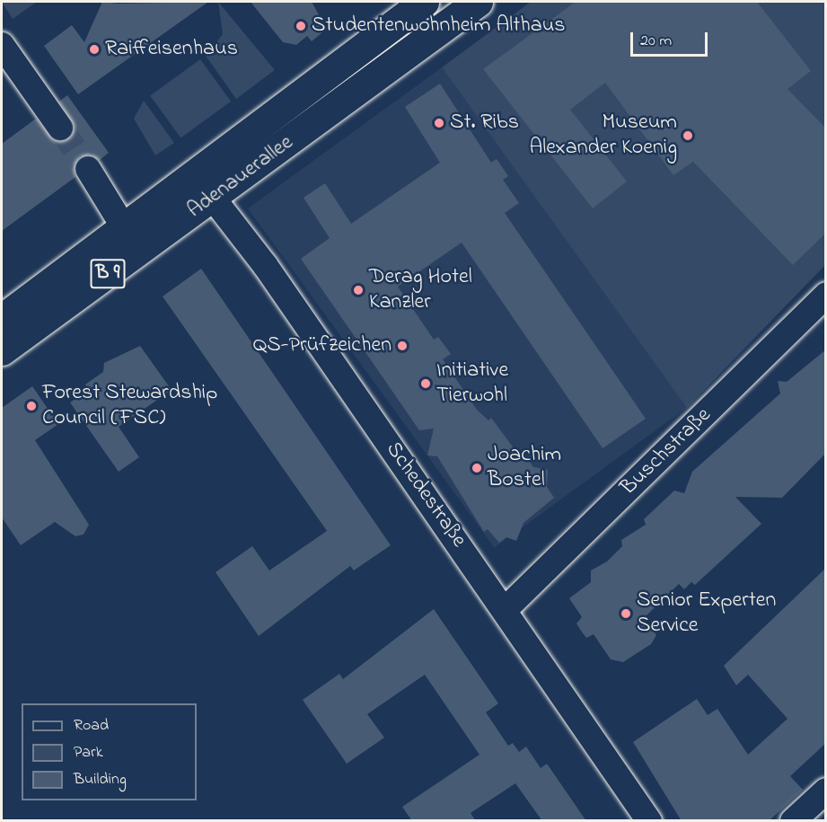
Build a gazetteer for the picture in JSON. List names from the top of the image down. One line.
{"streets":{"main road":["Adenauerallee","B 9"],"street":["Buschstraße","Schedestraße"]},"crossings":[["Adenauerallee","Schedestraße"],["Buschstraße","Schedestraße"]],"places":["Studentenwohnheim Althaus","Raiffeisenhaus","St. Ribs","Museum Alexander Koenig","Derag Hotel Kanzler","QS-Prüfzeichen","Initiative Tierwohl","Forest Stewardship Council (FSC)","Joachim Bostel","Senior Experten Service"],"legend":["Road","Park","Building"],"scale_bar":"20 m"}
